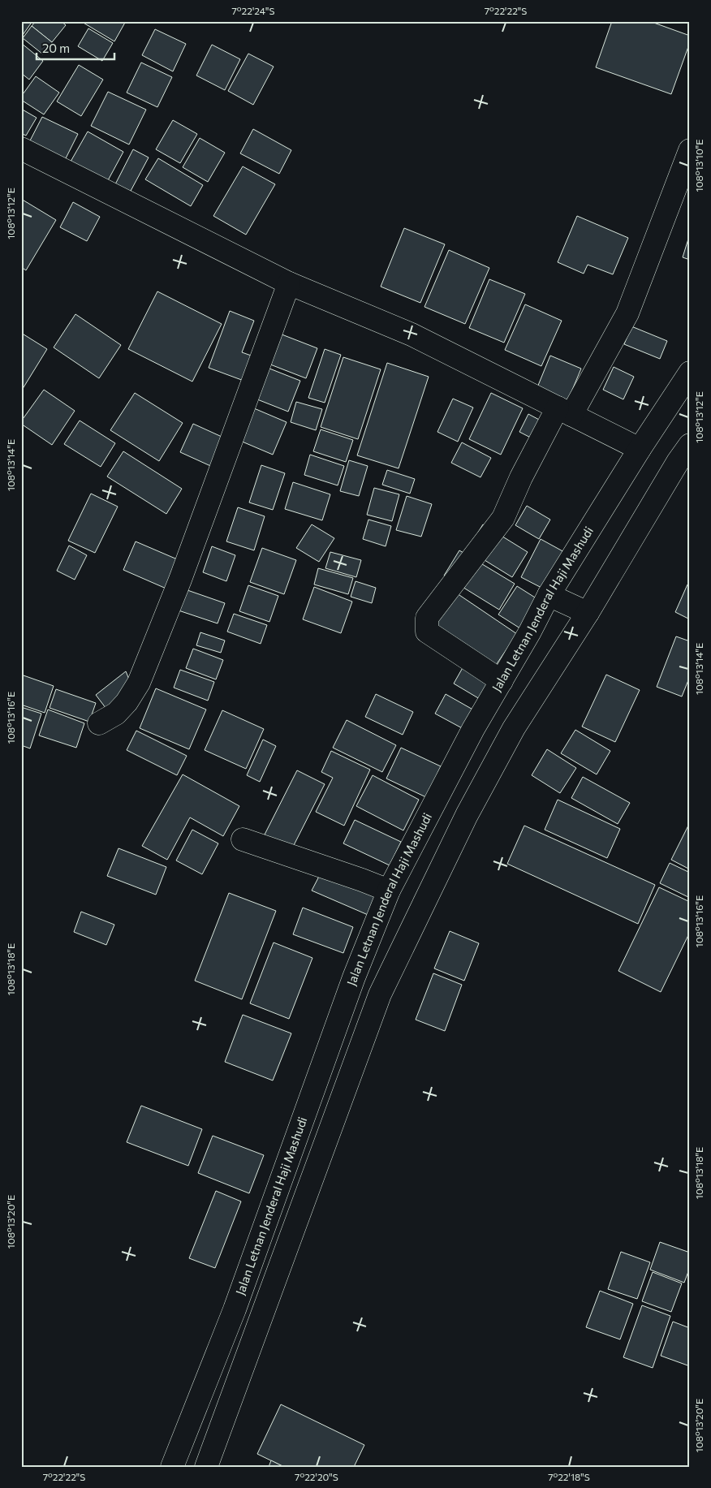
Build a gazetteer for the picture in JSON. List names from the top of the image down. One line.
{"streets":{"main road":["Jalan Letnan Jenderal Haji Mashudi"]},"scale_bar":"20 m","coordinates":["7°22'24\"S","7°22'22\"S","108°13'10\"E","108°13'12\"E","108°13'14\"E","108°13'16\"E","108°13'18\"E","108°13'20\"E","7°22'20\"S","7°22'18\"S"]}
